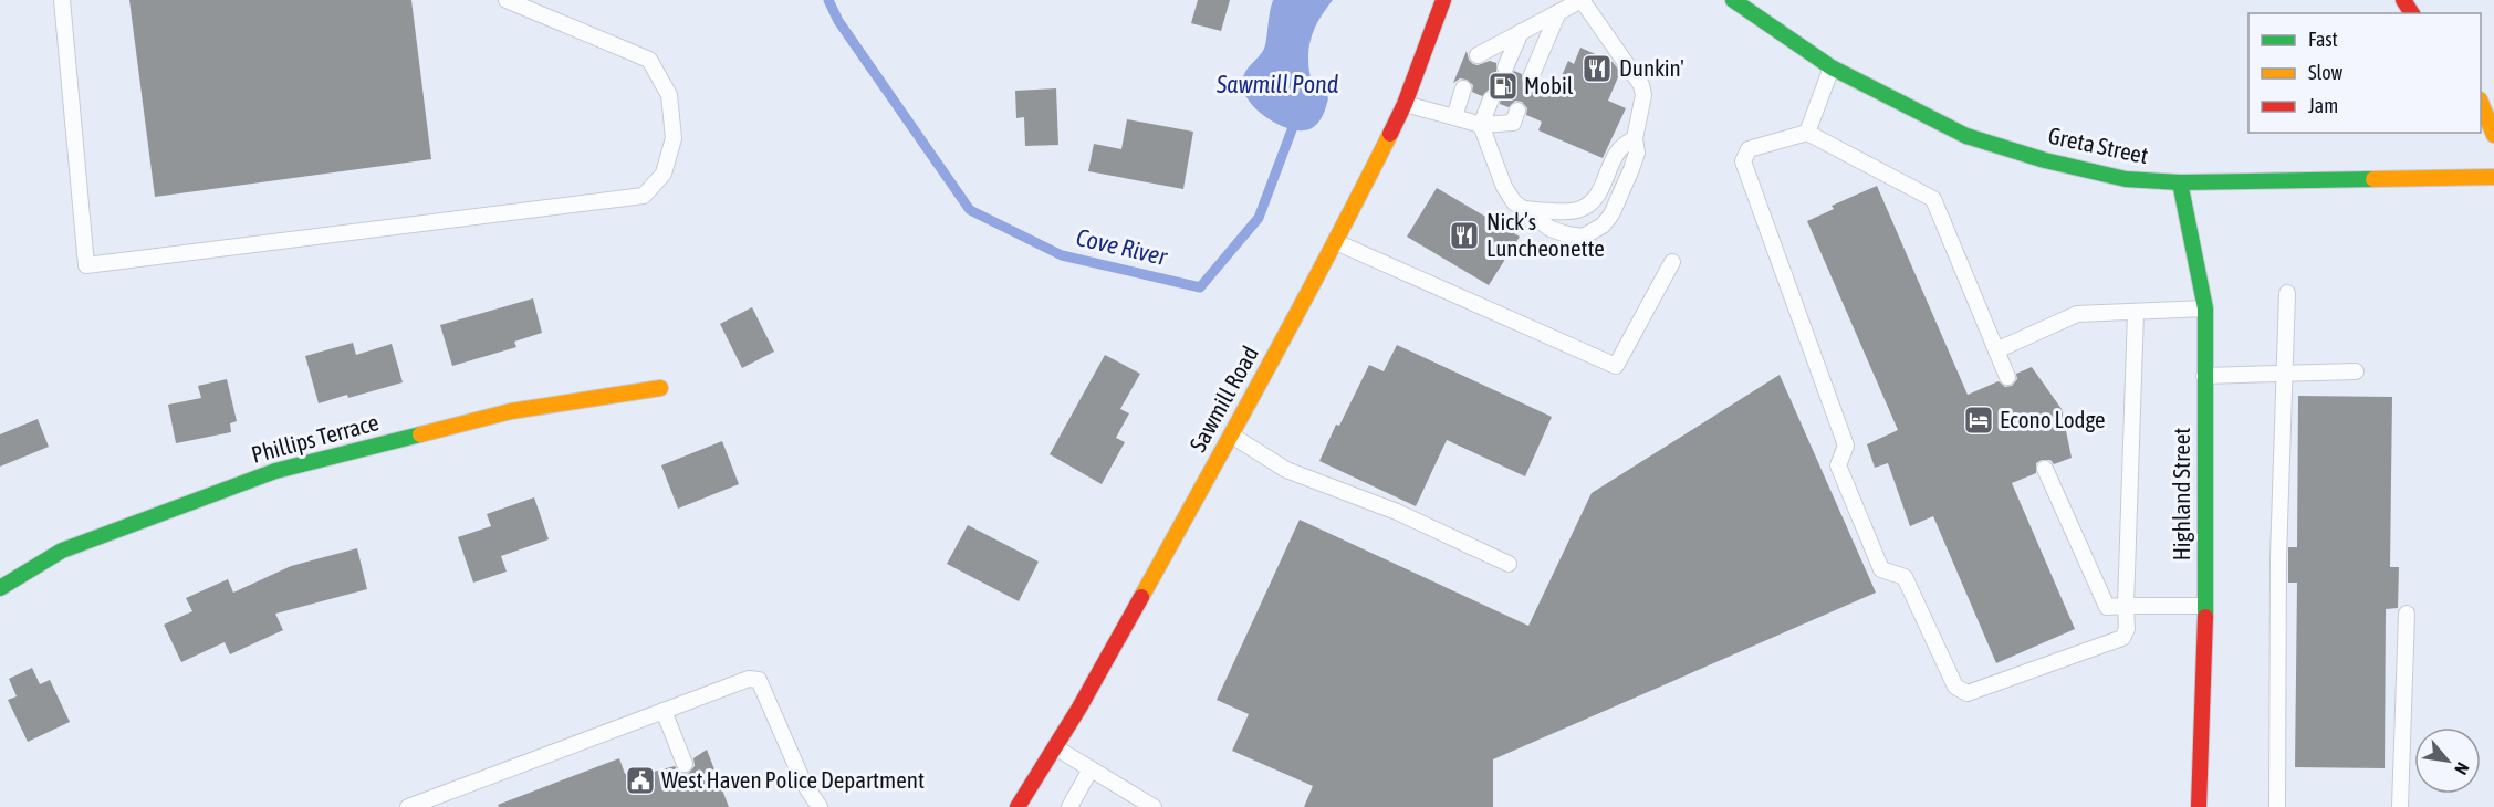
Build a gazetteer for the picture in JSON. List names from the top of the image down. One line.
{"streets":{"main road":["Greta Street","Sawmill Road","Phillips Terrace","Highland Street"]},"crossings":[["Greta Street","Highland Street"]],"water":["Sawmill Pond","Cove River"],"places":{"restaurant":["Dunkin'","Nick’s Luncheonette"],"fuel station":["Mobil"],"hotel":["Econo Lodge"],"public building":["West Haven Police Department"]},"legend":["Fast","Slow","Jam"],"north":"bottom right"}
